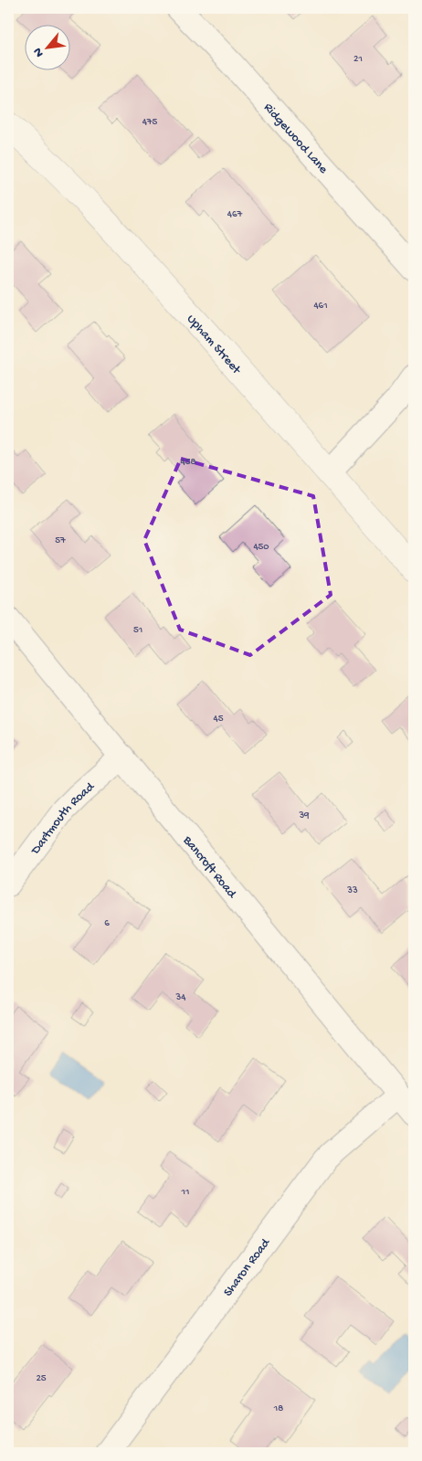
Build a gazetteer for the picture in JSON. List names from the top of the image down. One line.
{"streets":{"main road":["Upham Street"],"street":["Ridgewood Lane","Dartmouth Road","Bancroft Road","Sharon Road"]},"crossings":[["Dartmouth Road","Bancroft Road"],["Bancroft Road","Sharon Road"]],"house_numbers":["21","475","467","461","458","57","450","51","45","39","33","6","34","11","25","18"],"north":"bottom left"}
